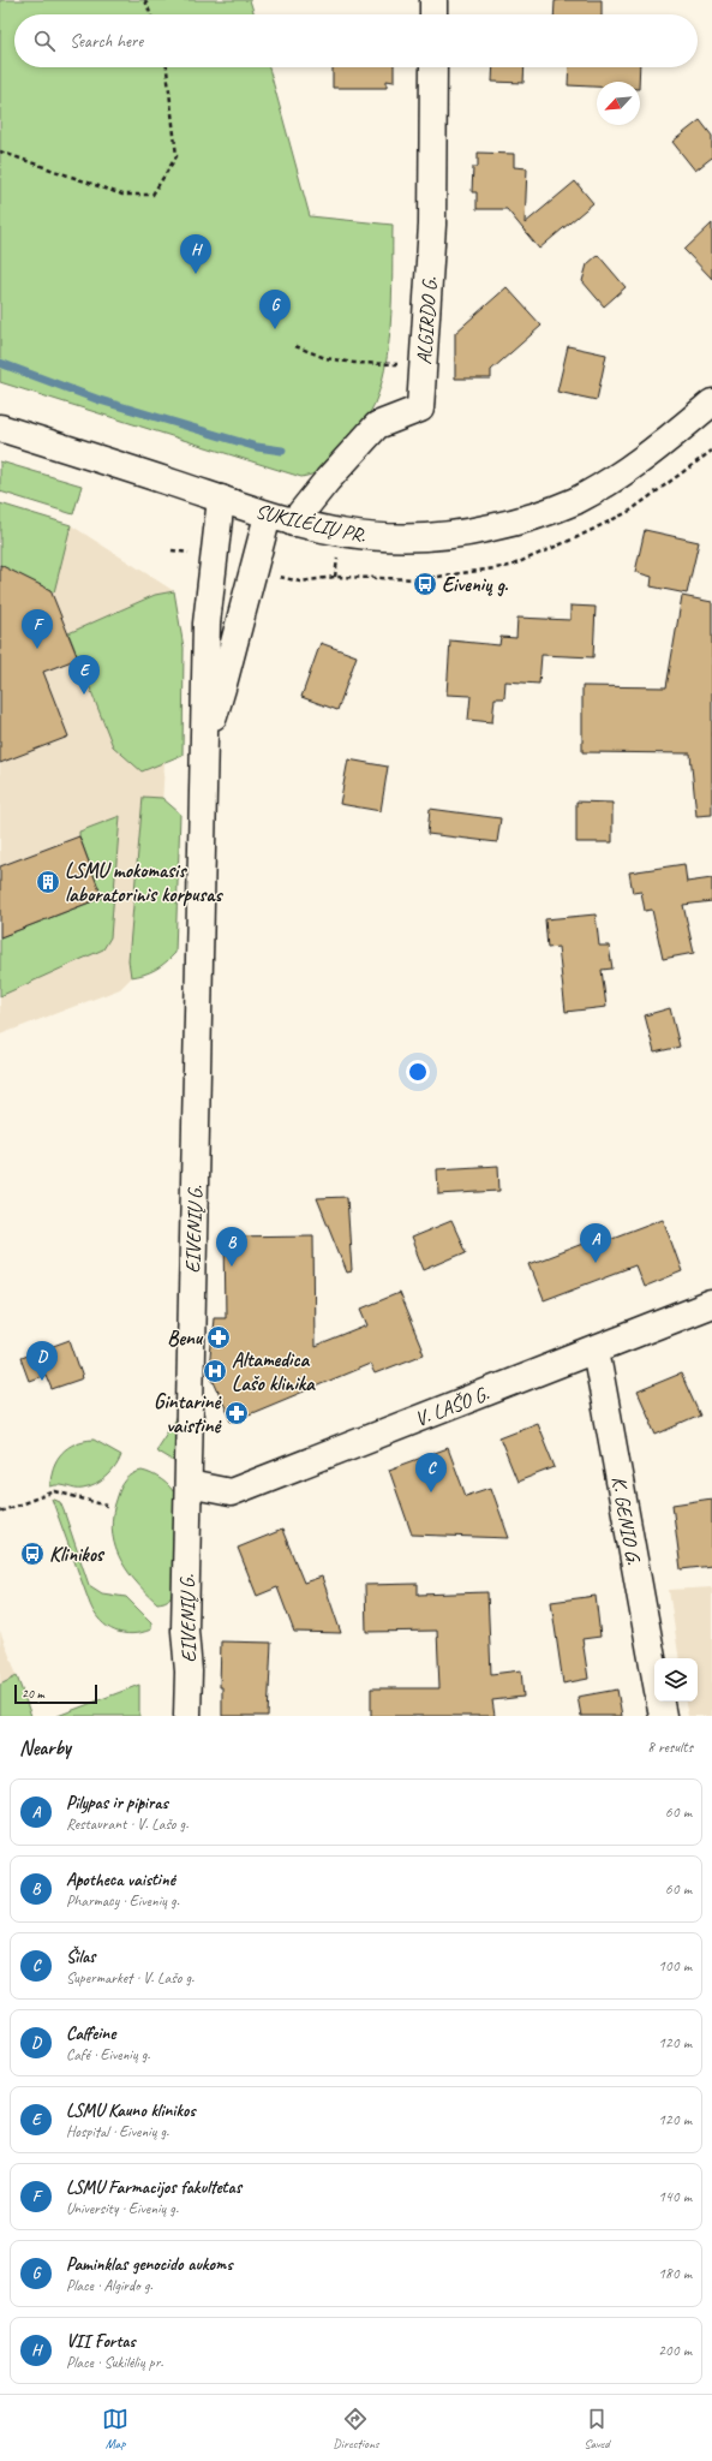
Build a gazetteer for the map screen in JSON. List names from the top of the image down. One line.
{"streets":{"street":["ALGIRDO G.","SUKILĖLIŲ PR.","EIVENIŲ G.","V. LAŠO G.","K. GENIO G."]},"crossings":[["ALGIRDO G.","SUKILĖLIŲ PR."],["SUKILĖLIŲ PR.","EIVENIŲ G."],["EIVENIŲ G.","V. LAŠO G."],["V. LAŠO G.","K. GENIO G."]],"places":{"bus stop":["Eivenių g.","Klinikos"],"building":["LSMU mokomasis laboratorinis korpusas"],"pharmacy":["Benu","Gintarinė vaistinė"],"hospital":["Altamedica Lašo klinika"]},"scale_bar":"20 m","north":"bottom left","page":{"search":"Search here","pins":["H","G","F","E","A","B","D","C"],"scale":"20 m","heading":["Nearby","8 results"],"list":[{"mark":"A","name":"Pilypas ir pipiras","note":"Restaurant · V. Lašo g.","value":"60 m"},{"mark":"B","name":"Apotheca vaistinė","note":"Pharmacy · Eivenių g.","value":"60 m"},{"mark":"C","name":"Šilas","note":"Supermarket · V. Lašo g.","value":"100 m"},{"mark":"D","name":"Caffeine","note":"Café · Eivenių g.","value":"120 m"},{"mark":"E","name":"LSMU Kauno klinikos","note":"Hospital · Eivenių g.","value":"120 m"},{"mark":"F","name":"LSMU Farmacijos fakultetas","note":"University · Eivenių g.","value":"140 m"},{"mark":"G","name":"Paminklas genocido aukoms","note":"Place · Algirdo g.","value":"180 m"},{"mark":"H","name":"VII Fortas","note":"Place · Sukilėlių pr.","value":"200 m"}],"nav":["Map","Directions","Saved"]}}
